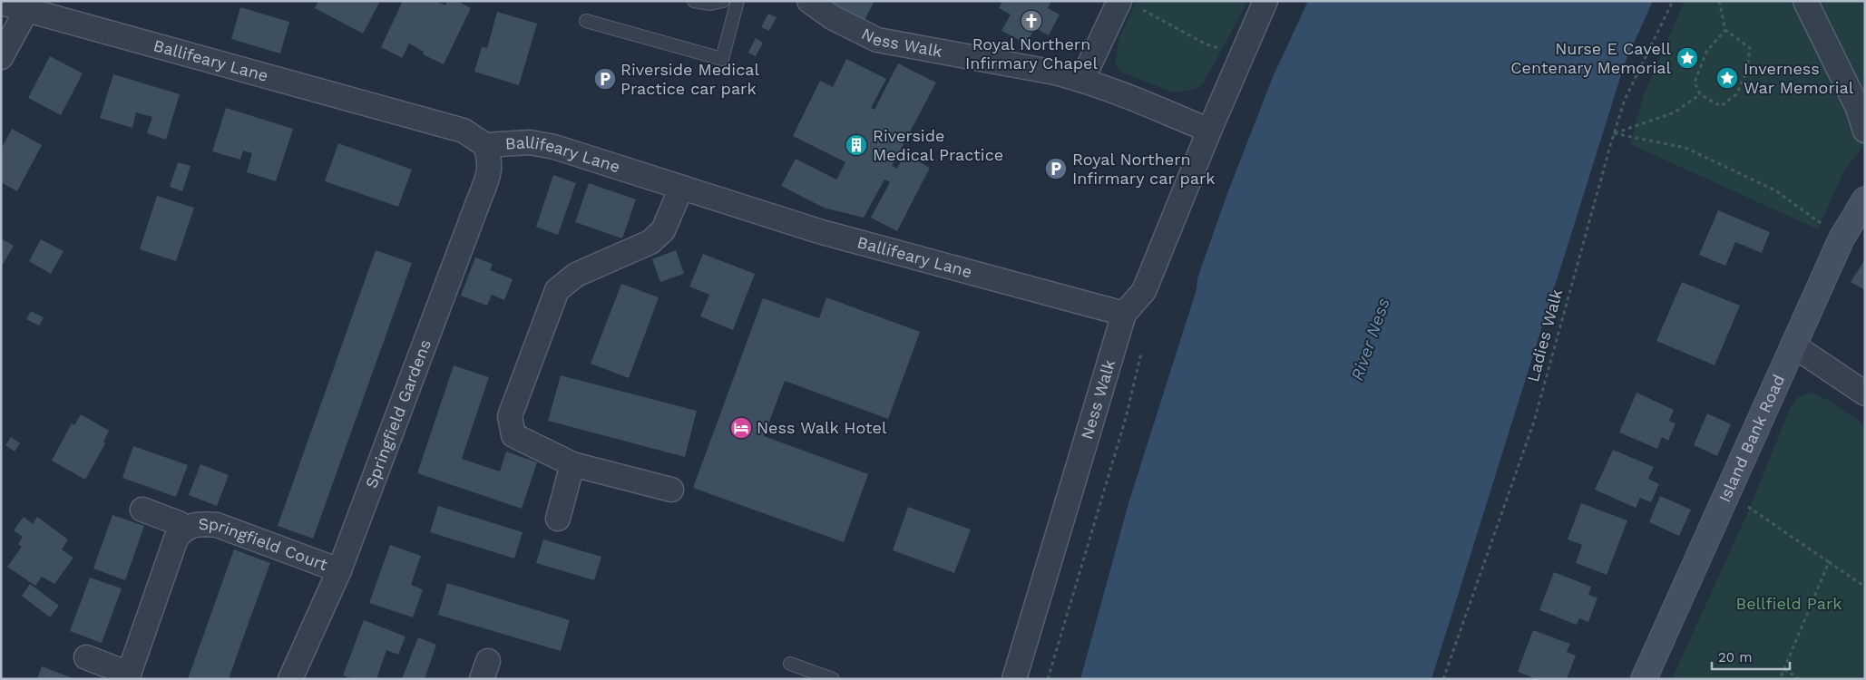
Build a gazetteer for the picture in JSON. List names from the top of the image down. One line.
{"streets":{"main road":["Island Bank Road"],"street":["Ness Walk","Ballifeary Lane","Springfield Gardens","Springfield Court"],"path":["Ladies Walk"]},"crossings":[["Ness Walk","Ballifeary Lane"],["Ballifeary Lane","Springfield Gardens"],["Springfield Gardens","Springfield Court"]],"water":["River Ness"],"parks":["Bellfield Park"],"places":{"church":["Royal Northern Infirmary Chapel"],"place":["Nurse E Cavell Centenary Memorial","Inverness War Memorial"],"parking":["Riverside Medical Practice car park","Royal Northern Infirmary car park"],"building":["Riverside Medical Practice"],"hotel":["Ness Walk Hotel"]},"scale_bar":"20 m"}
